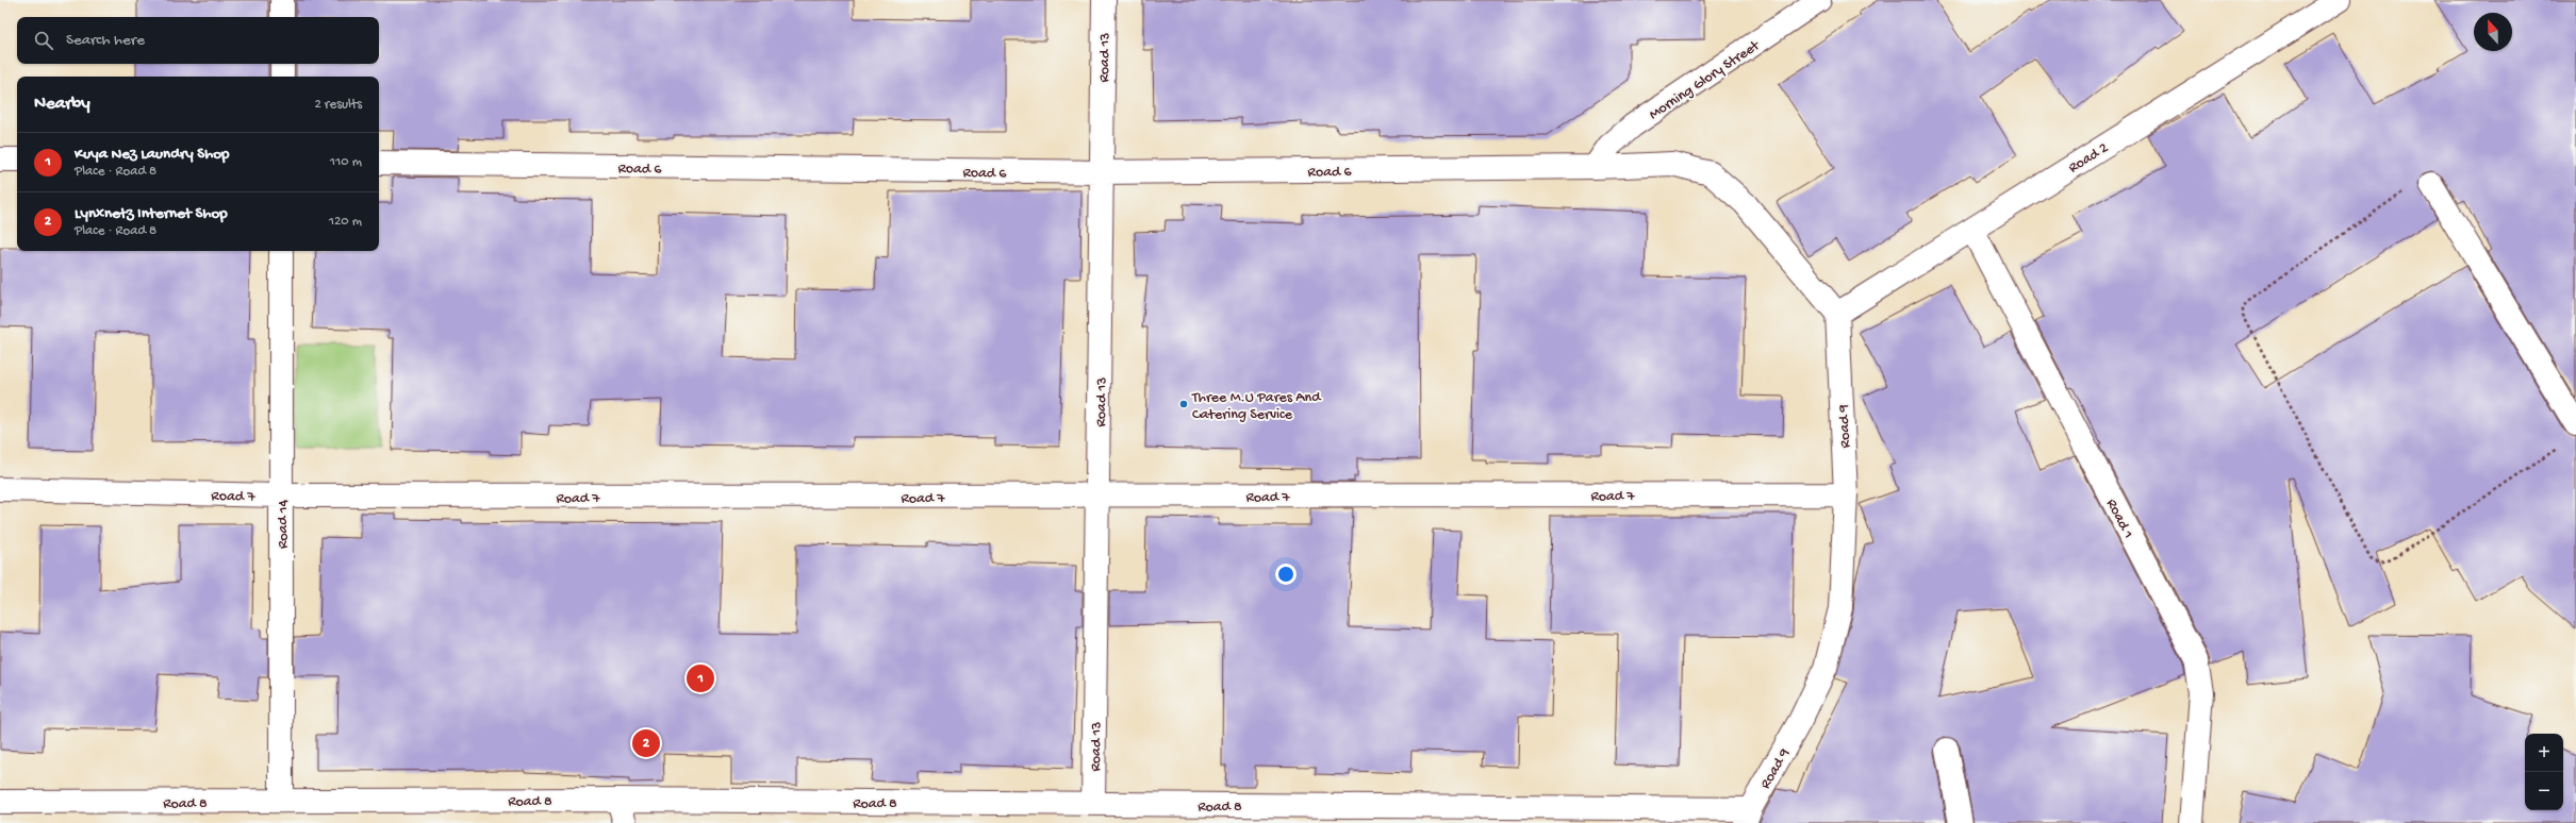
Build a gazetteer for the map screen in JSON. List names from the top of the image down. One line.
{"streets":{"street":["Road 13","Morning Glory Street","Road 2","Road 6","Road 9","Road 7","Road 1","Road 14","Road 8"]},"crossings":[["Road 13","Road 6"],["Road 13","Road 7"],["Road 13","Road 8"],["Morning Glory Street","Road 6"],["Road 2","Road 9"],["Road 2","Road 1"],["Road 9","Road 7"],["Road 9","Road 8"],["Road 7","Road 14"],["Road 14","Road 8"]],"places":["Three M.U Pares And Catering Service"],"north":"top","page":{"search":"Search here","heading":["Nearby","2 results"],"list":[{"mark":"1","name":"Kuya Nez Laundry Shop","note":"Place · Road 8","value":"110 m"},{"mark":"2","name":"Lynxnetz Internet Shop","note":"Place · Road 8","value":"120 m"}],"pins":["1","2"],"map_buttons":["+","−"]}}
